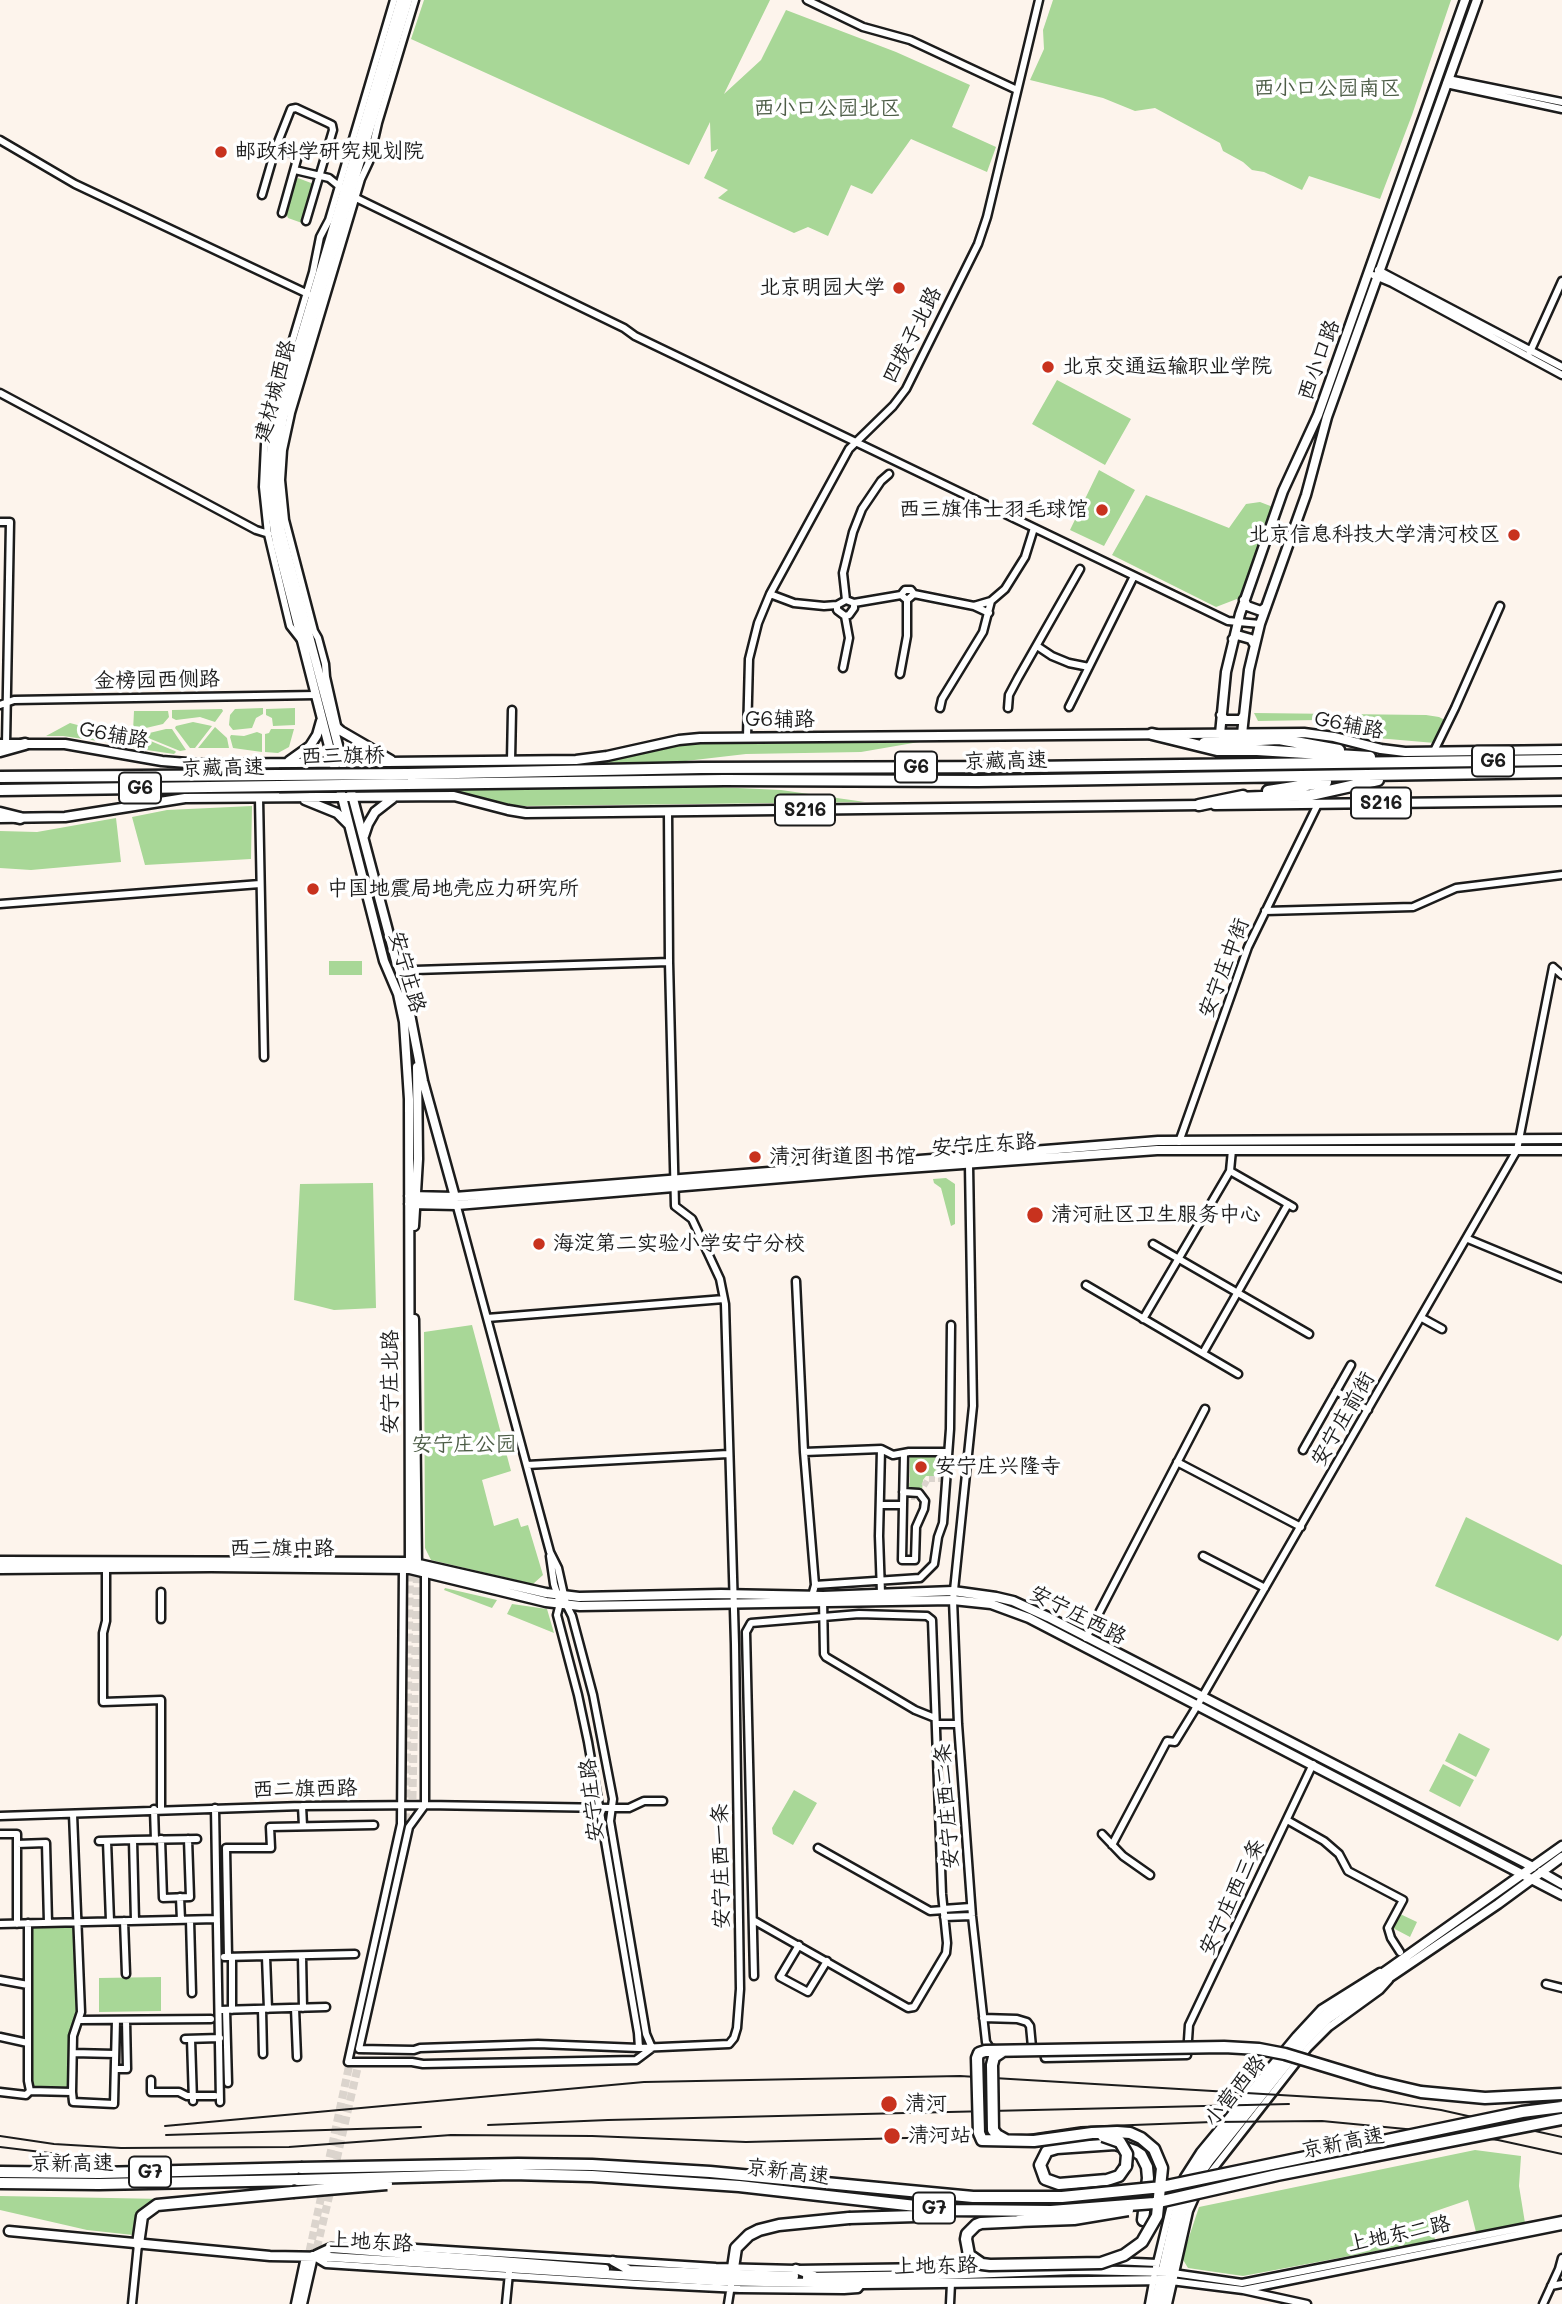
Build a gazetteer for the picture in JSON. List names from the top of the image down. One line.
{"streets":{"highway":["西三旗桥","京藏高速","G6","京新高速","G7"],"main road":["西小口路","建材城西路","G6辅路","S216","安宁庄路","安宁庄东路","安宁庄北路","西二旗中路","安宁庄西路","小营西路","上地东路"],"street":["四拨子北路","金榜园西侧路","安宁庄中街","安宁庄前街","西二旗西路","安宁庄西二条","安宁庄西一条","安宁庄西三条","上地东二路"]},"crossings":[["四拨子北路","G6辅路"],["西小口路","G6辅路"],["建材城西路","金榜园西侧路"],["建材城西路","G6辅路"],["建材城西路","S216"],["建材城西路","安宁庄路"],["G6辅路","安宁庄路"],["西三旗桥","京藏高速"],["S216","安宁庄中街"],["S216","安宁庄路"],["安宁庄中街","安宁庄东路"],["安宁庄路","安宁庄东路"],["安宁庄路","安宁庄北路"],["安宁庄路","西二旗中路"],["安宁庄路","安宁庄西路"],["安宁庄路","西二旗西路"],["安宁庄路","安宁庄西一条"],["安宁庄东路","安宁庄北路"],["安宁庄东路","安宁庄前街"],["安宁庄东路","安宁庄西二条"],["安宁庄北路","西二旗中路"],["安宁庄前街","安宁庄西路"],["西二旗中路","安宁庄西路"],["安宁庄西路","安宁庄西二条"],["安宁庄西路","安宁庄西一条"],["安宁庄西路","安宁庄西三条"],["安宁庄西路","小营西路"],["安宁庄西二条","安宁庄西三条"],["小营西路","上地东路"],["上地东二路","上地东路"]],"parks":["西小口公园南区","西小口公园北区","安宁庄公园"],"places":["邮政科学研究规划院","北京明园大学","北京交通运输职业学院","西三旗伟士羽毛球馆","北京信息科技大学清河校区","中国地震局地壳应力研究所","清河街道图书馆","清河社区卫生服务中心","海淀第二实验小学安宁分校","安宁庄兴隆寺","清河","清河站"]}
